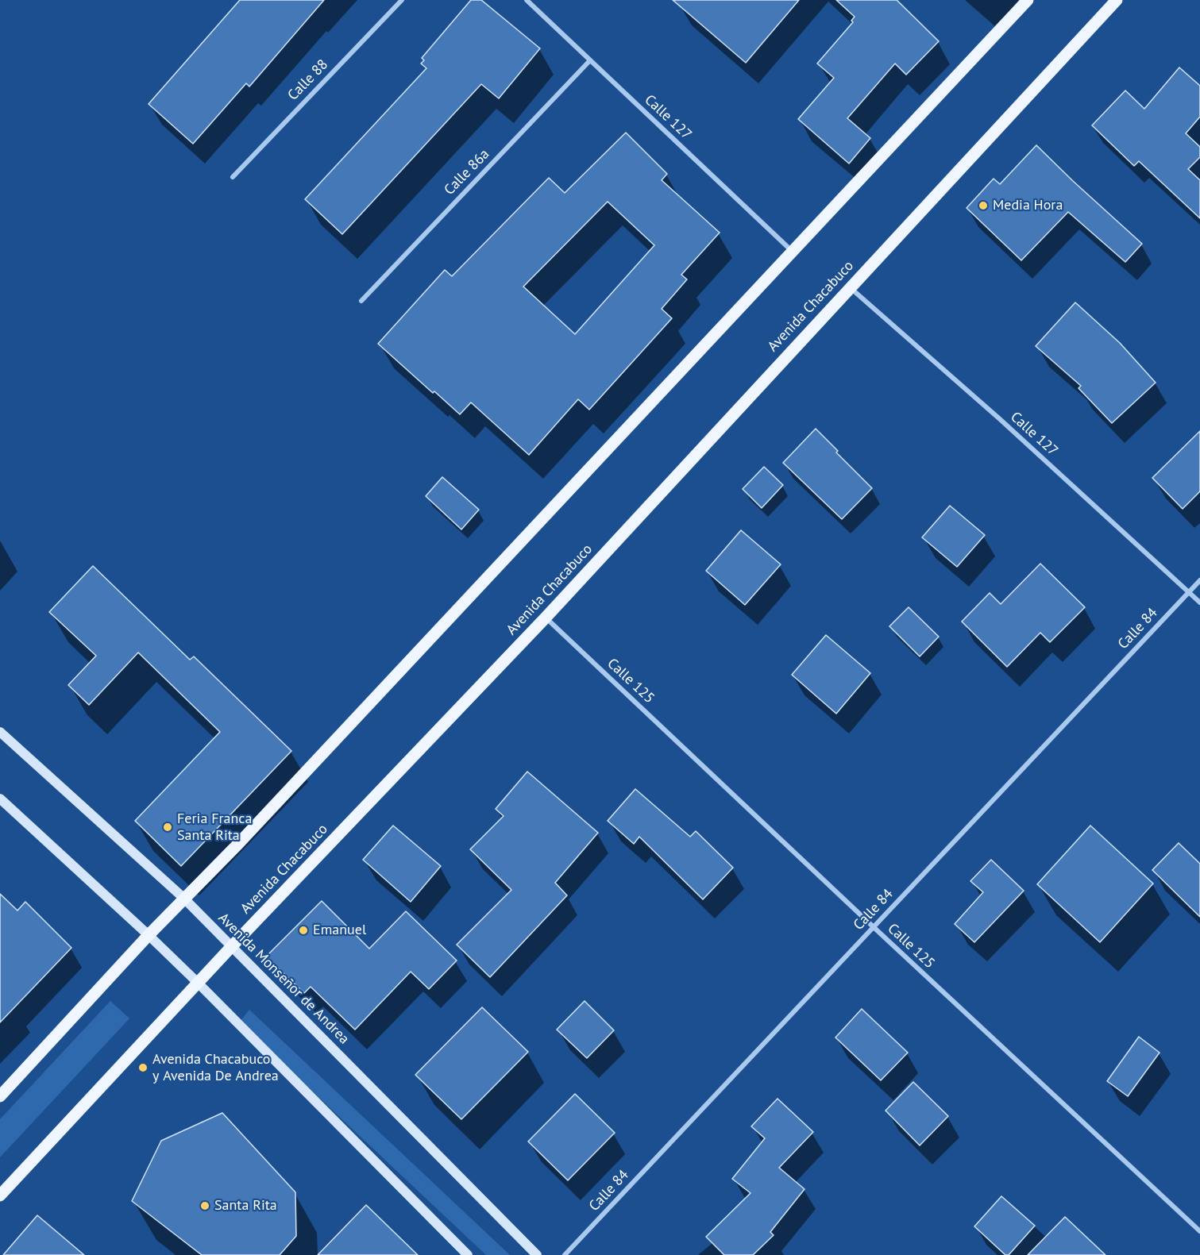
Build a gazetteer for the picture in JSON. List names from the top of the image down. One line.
{"streets":{"main road":["Avenida Chacabuco","Avenida Monseñor de Andrea"],"street":["Calle 88","Calle 127","Calle 86a","Calle 84","Calle 125"]},"crossings":[["Calle 127","Calle 86a"],["Calle 127","Avenida Chacabuco"],["Calle 127","Calle 84"],["Avenida Chacabuco","Calle 125"],["Avenida Chacabuco","Avenida Monseñor de Andrea"],["Calle 84","Calle 125"]],"places":["Media Hora","Feria Franca Santa Rita","Emanuel","Avenida Chacabuco y Avenida De Andrea","Santa Rita"]}
